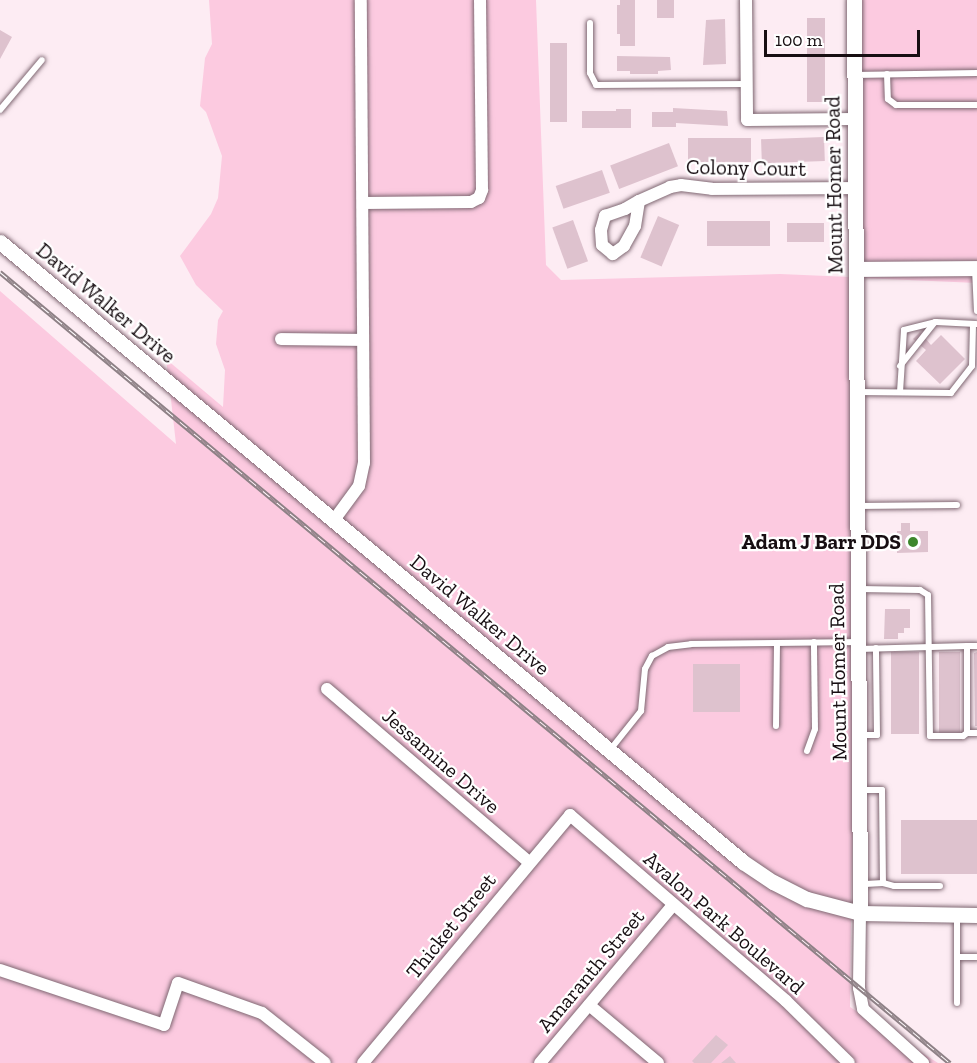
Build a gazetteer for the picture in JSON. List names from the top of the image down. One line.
{"streets":{"street":["Colony Court","Mount Homer Road","David Walker Drive","Jessamine Drive","Avalon Park Boulevard","Thicket Street","Amaranth Street"]},"crossings":[["Colony Court","Mount Homer Road"],["Mount Homer Road","David Walker Drive"],["Jessamine Drive","Thicket Street"],["Avalon Park Boulevard","Thicket Street"],["Avalon Park Boulevard","Amaranth Street"]],"places":["Adam J Barr DDS"],"scale_bar":"100 m"}
